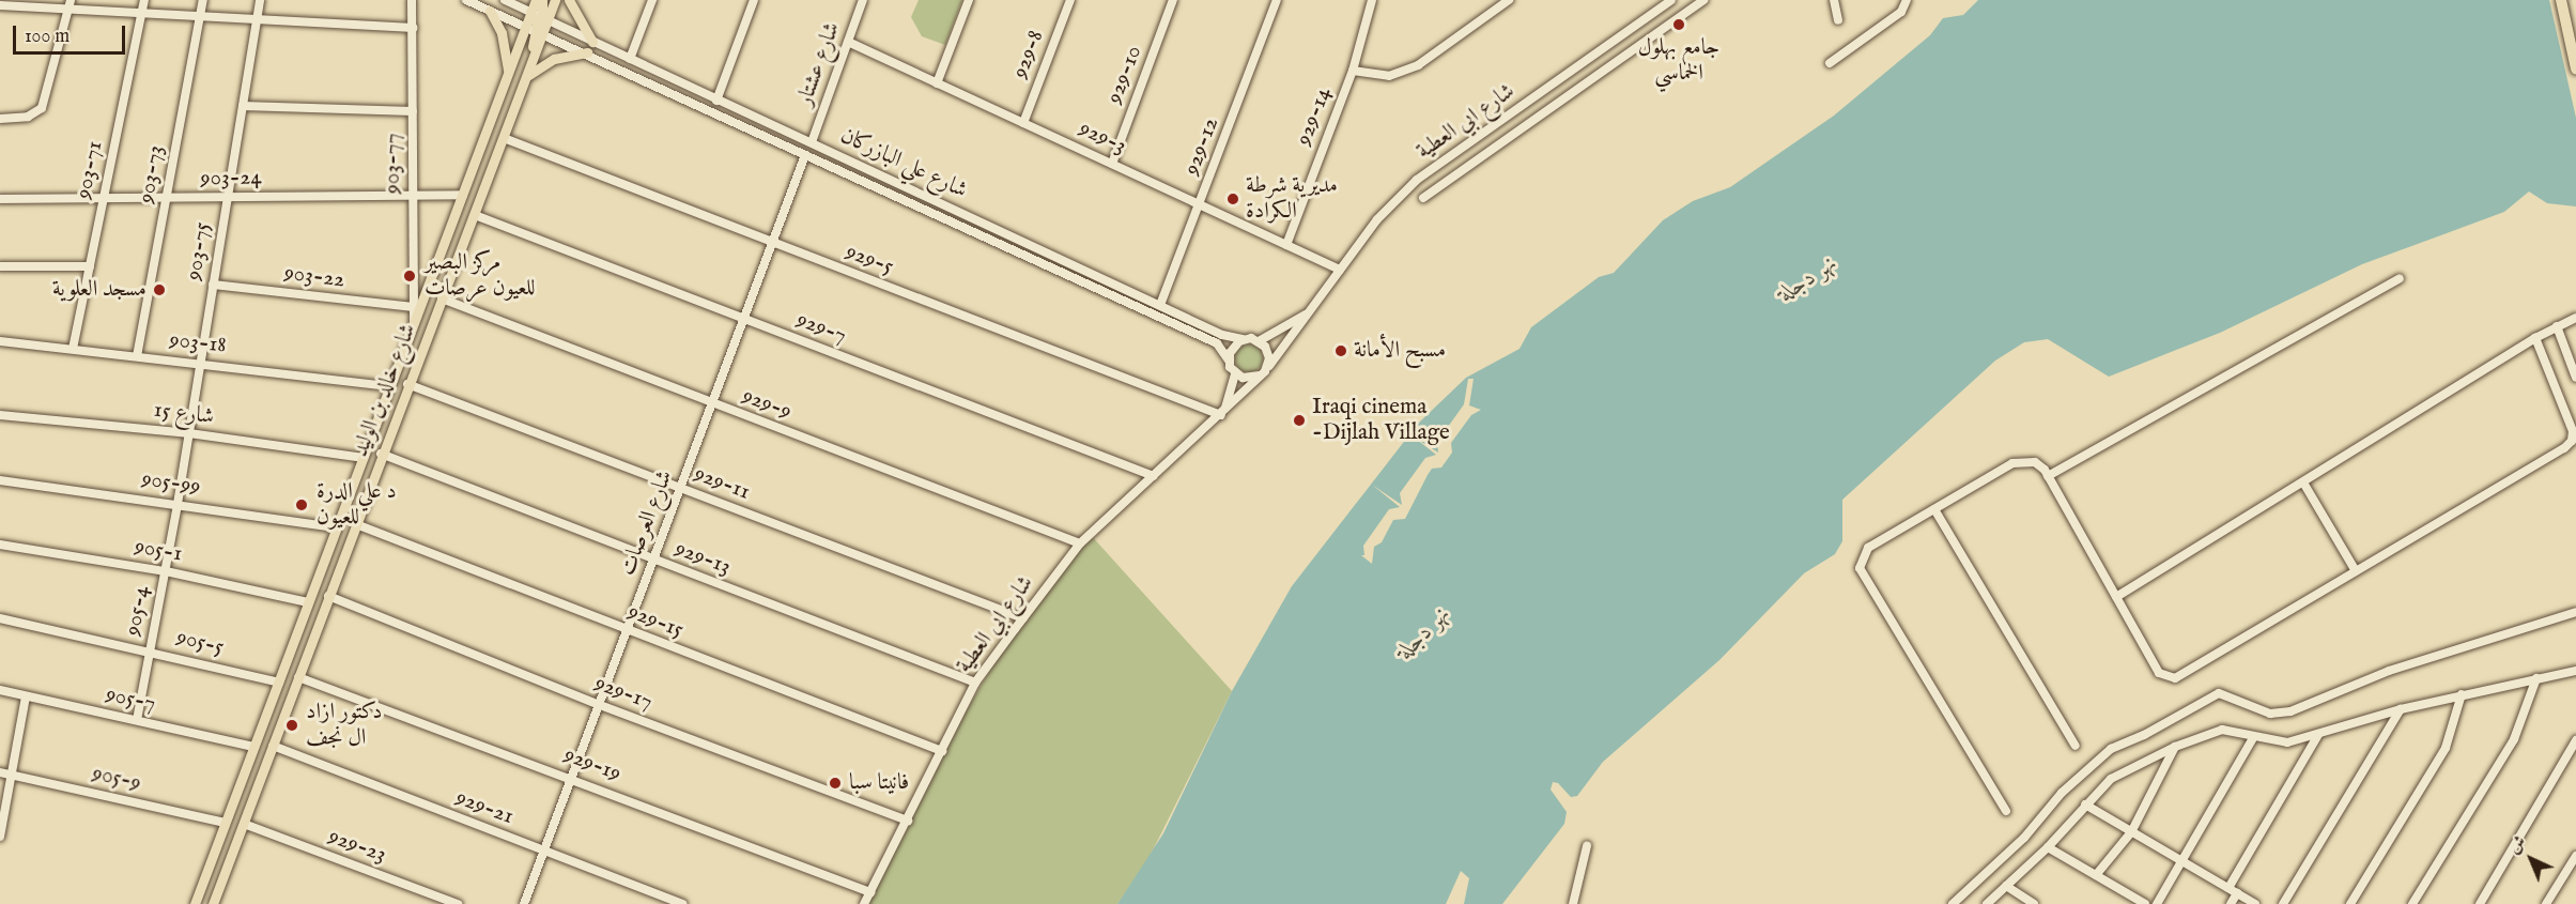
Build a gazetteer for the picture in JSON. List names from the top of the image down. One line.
{"streets":{"main road":["شارع خالد بن الوليد"],"street":["929-8","شارع عشتار","929-10","929-14","شارع ابي العطية","929-3","929-12","903-77","شارع علي البازركان","903-71","903-73","903-24","903-75","929-5","903-22","929-7","903-18","929-9","شارع 15","905-99","929-11","شارع العرصات","905-1","929-13","905-4","929-15","905-5","929-17","905-7","929-19","905-9","929-21","929-23"]},"crossings":[["929-8","929-3"],["شارع عشتار","929-3"],["شارع عشتار","شارع علي البازركان"],["929-10","929-3"],["929-14","929-3"],["شارع ابي العطية","929-3"],["شارع ابي العطية","شارع علي البازركان"],["شارع ابي العطية","929-5"],["شارع ابي العطية","929-7"],["شارع ابي العطية","929-9"],["شارع ابي العطية","929-11"],["شارع ابي العطية","929-13"],["شارع ابي العطية","929-15"],["شارع ابي العطية","929-17"],["شارع ابي العطية","929-19"],["929-3","929-12"],["929-12","شارع علي البازركان"],["903-77","903-24"],["903-77","903-22"],["903-77","شارع خالد بن الوليد"],["شارع علي البازركان","شارع خالد بن الوليد"],["شارع علي البازركان","شارع العرصات"],["903-71","903-24"],["903-71","903-18"],["903-73","903-24"],["903-73","903-18"],["903-24","903-75"],["903-24","شارع خالد بن الوليد"],["903-75","903-22"],["903-75","903-18"],["903-75","شارع 15"],["903-75","905-4"],["929-5","شارع خالد بن الوليد"],["929-5","شارع العرصات"],["929-7","شارع خالد بن الوليد"],["929-7","شارع العرصات"],["903-18","شارع خالد بن الوليد"],["شارع خالد بن الوليد","929-9"],["شارع خالد بن الوليد","شارع 15"],["شارع خالد بن الوليد","905-99"],["شارع خالد بن الوليد","929-11"],["شارع خالد بن الوليد","905-1"],["شارع خالد بن الوليد","929-13"],["شارع خالد بن الوليد","929-15"],["شارع خالد بن الوليد","905-5"],["شارع خالد بن الوليد","929-17"],["شارع خالد بن الوليد","905-7"],["شارع خالد بن الوليد","929-19"],["شارع خالد بن الوليد","905-9"],["شارع خالد بن الوليد","929-21"],["شارع خالد بن الوليد","929-23"],["929-9","شارع العرصات"],["شارع 15","905-4"],["905-99","905-4"],["929-11","شارع العرصات"],["شارع العرصات","929-13"],["شارع العرصات","929-15"],["شارع العرصات","929-17"],["شارع العرصات","929-19"],["شارع العرصات","929-21"],["905-1","905-4"],["905-4","905-5"],["905-4","905-7"]],"water":["نهر دجلة"],"places":["جامع بهلول الخماسي","مديرية شرطة الكرادة","مركز البصير للعيون عرصات","مسجد العلوية","مسبح الأمانة","Iraqi cinema -Dijlah Village","د علي الدرة للعيون","دكتور ازاد ال نجف","فانيتا سبا"],"scale_bar":"100 m","north":"top left"}
